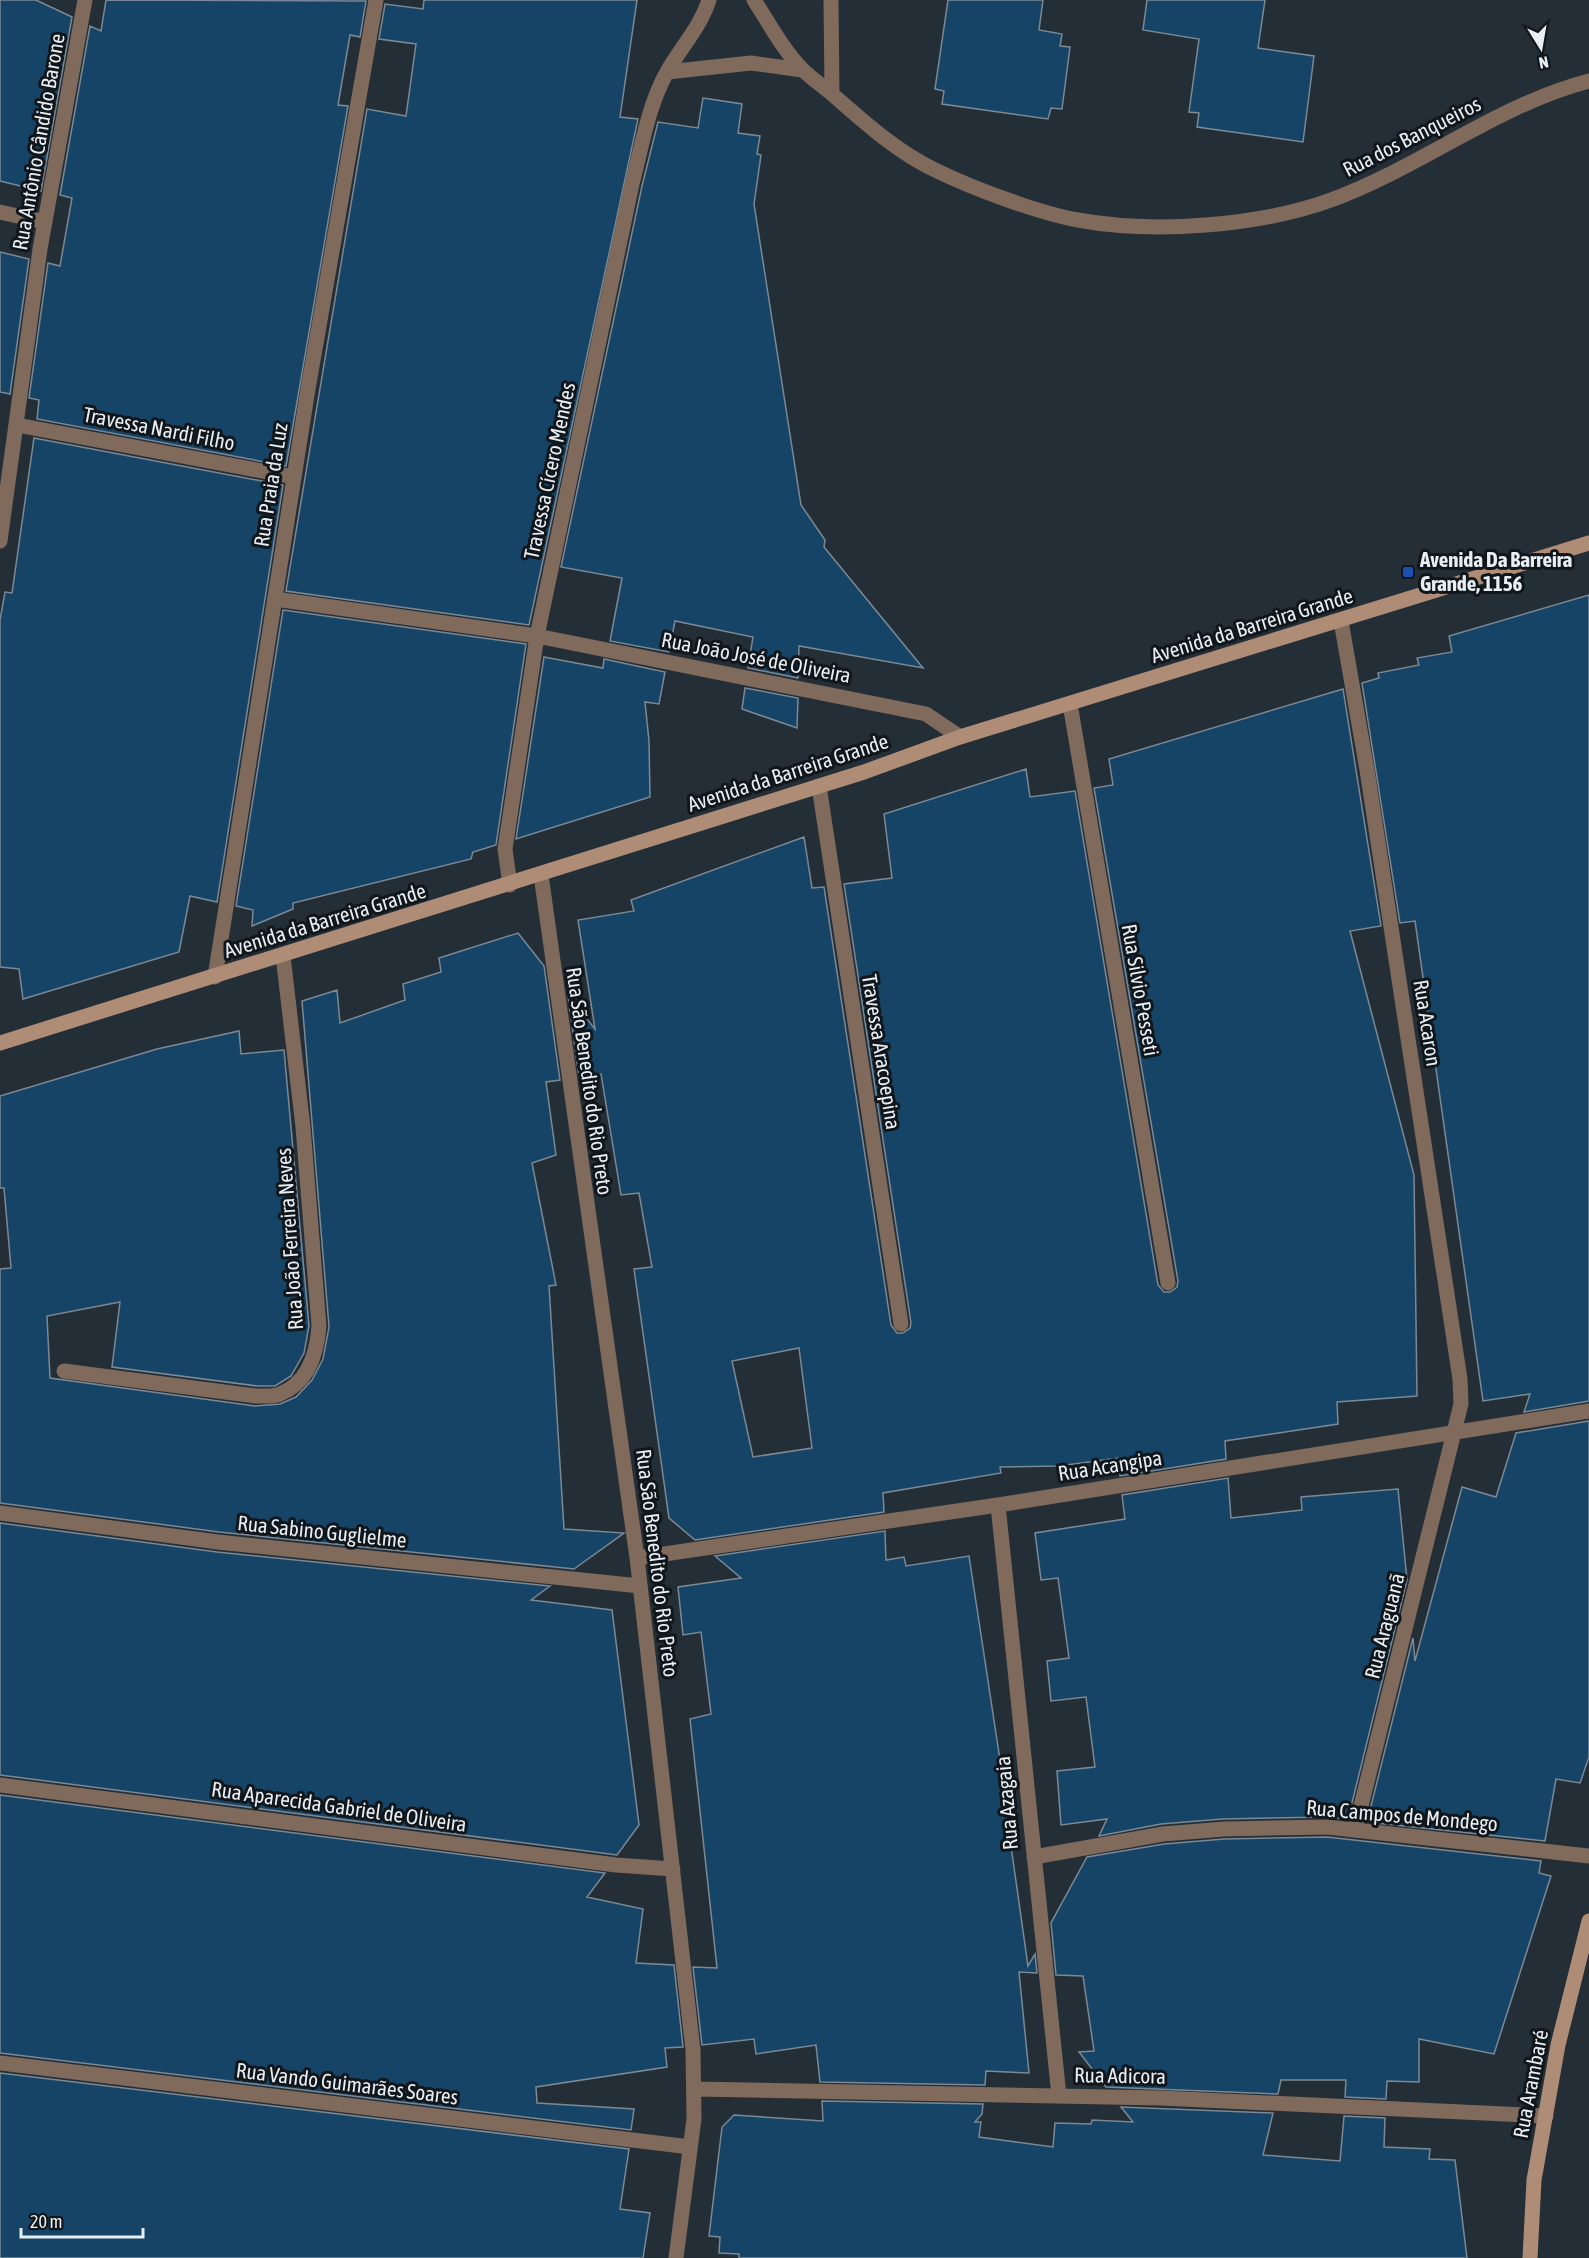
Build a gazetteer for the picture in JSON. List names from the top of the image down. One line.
{"streets":{"main road":["Avenida da Barreira Grande","Rua Arambaré"],"street":["Rua dos Banqueiros","Rua Antônio Cândido Barone","Travessa Nardi Filho","Travessa Cícero Mendes","Rua Praia da Luz","Rua João José de Oliveira","Rua Silvio Pesseti","Rua Acaron","Travessa Aracoepina","Rua São Benedito do Rio Preto","Rua João Ferreira Neves","Rua Acangipa","Rua Sabino Guglielme","Rua Araguanã","Rua Azagaia","Rua Aparecida Gabriel de Oliveira","Rua Campos de Mondego","Rua Adicora","Rua Vando Guimarães Soares"]},"crossings":[["Rua Antônio Cândido Barone","Travessa Nardi Filho"],["Travessa Nardi Filho","Rua Praia da Luz"],["Travessa Cícero Mendes","Avenida da Barreira Grande"],["Travessa Cícero Mendes","Rua João José de Oliveira"],["Rua Praia da Luz","Avenida da Barreira Grande"],["Rua Praia da Luz","Rua João José de Oliveira"],["Avenida da Barreira Grande","Rua João José de Oliveira"],["Avenida da Barreira Grande","Rua Silvio Pesseti"],["Avenida da Barreira Grande","Rua Acaron"],["Avenida da Barreira Grande","Travessa Aracoepina"],["Avenida da Barreira Grande","Rua São Benedito do Rio Preto"],["Avenida da Barreira Grande","Rua João Ferreira Neves"],["Rua Acaron","Rua Acangipa"],["Rua Acaron","Rua Araguanã"],["Rua São Benedito do Rio Preto","Rua Acangipa"],["Rua São Benedito do Rio Preto","Rua Sabino Guglielme"],["Rua São Benedito do Rio Preto","Rua Aparecida Gabriel de Oliveira"],["Rua São Benedito do Rio Preto","Rua Adicora"],["Rua São Benedito do Rio Preto","Rua Vando Guimarães Soares"],["Rua Acangipa","Rua Araguanã"],["Rua Acangipa","Rua Azagaia"],["Rua Araguanã","Rua Campos de Mondego"],["Rua Azagaia","Rua Campos de Mondego"],["Rua Azagaia","Rua Adicora"],["Rua Adicora","Rua Arambaré"]],"places":{"transit":["Avenida Da Barreira Grande, 1156"]},"scale_bar":"20 m","north":"bottom"}
